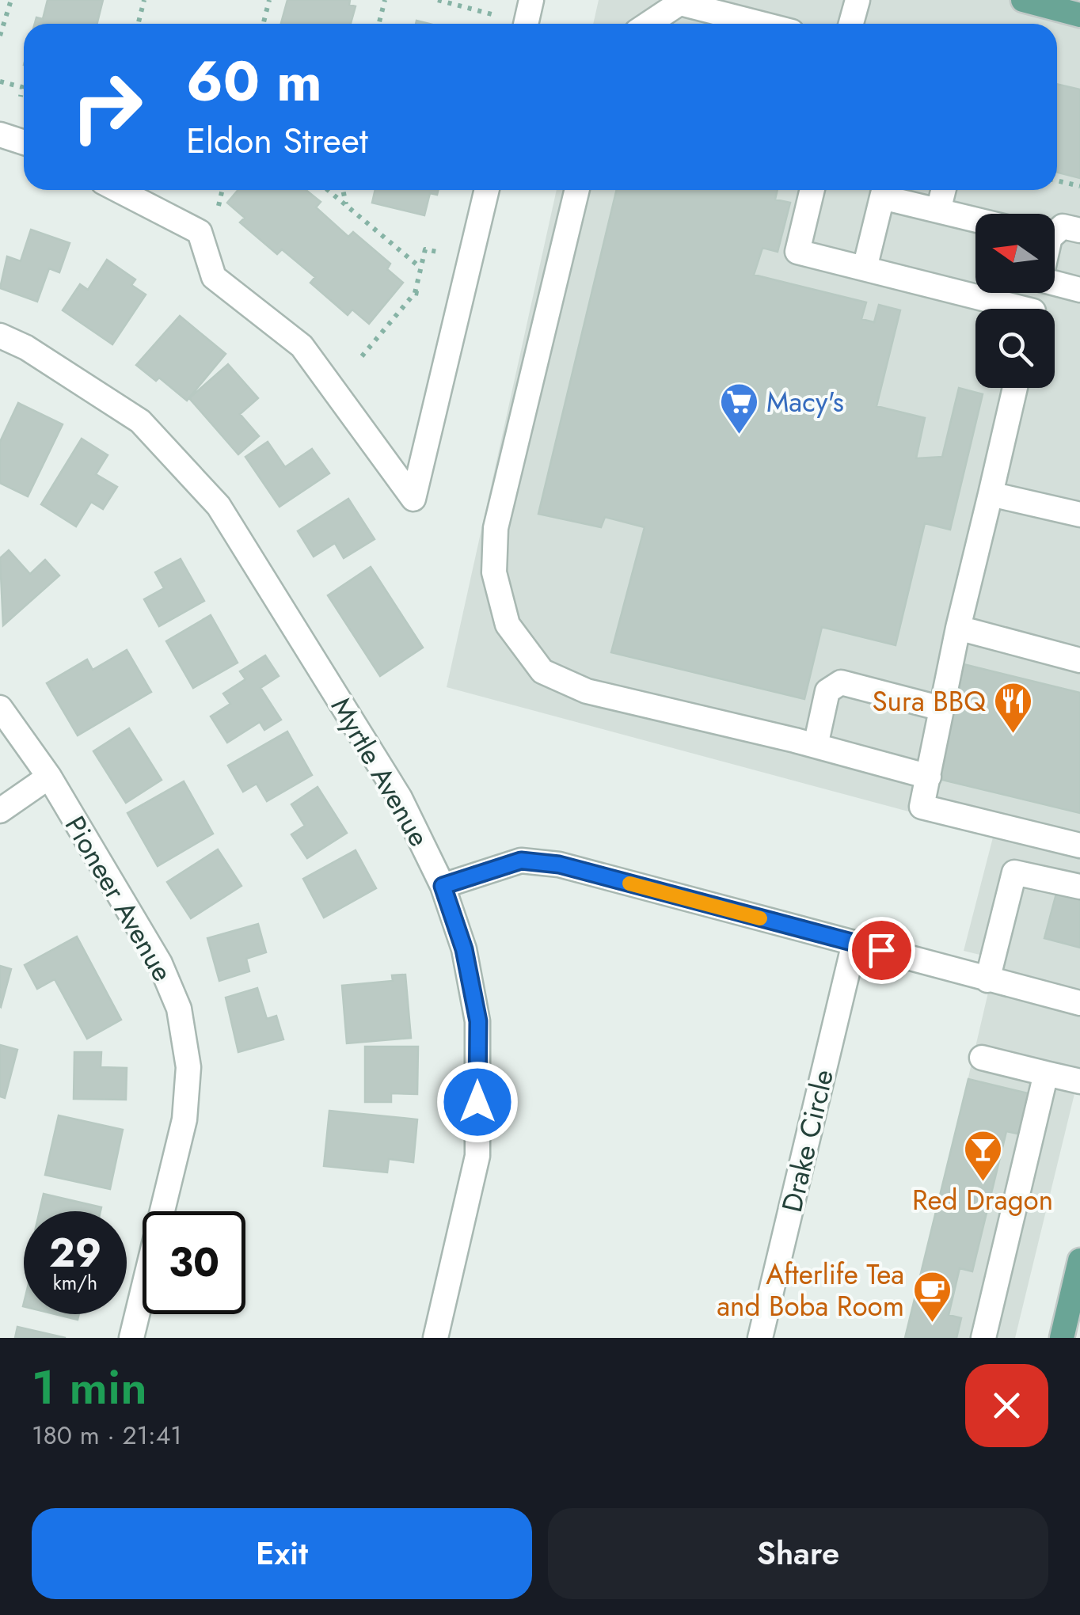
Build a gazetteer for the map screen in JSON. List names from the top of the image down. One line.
{"streets":{"street":["Myrtle Avenue","Pioneer Avenue","Drake Circle"]},"places":{"supermarket":["Macy's"],"restaurant":["Sura BBQ"],"bar":["Red Dragon"],"cafe":["Afterlife Tea and Boba Room"]},"north":"left","page":{"turn":["60 m","Eldon Street"],"speed":"29 km/h","limit":"30","heading":["1 min","180 m · 21:41"],"buttons":["Exit","Share"]}}
